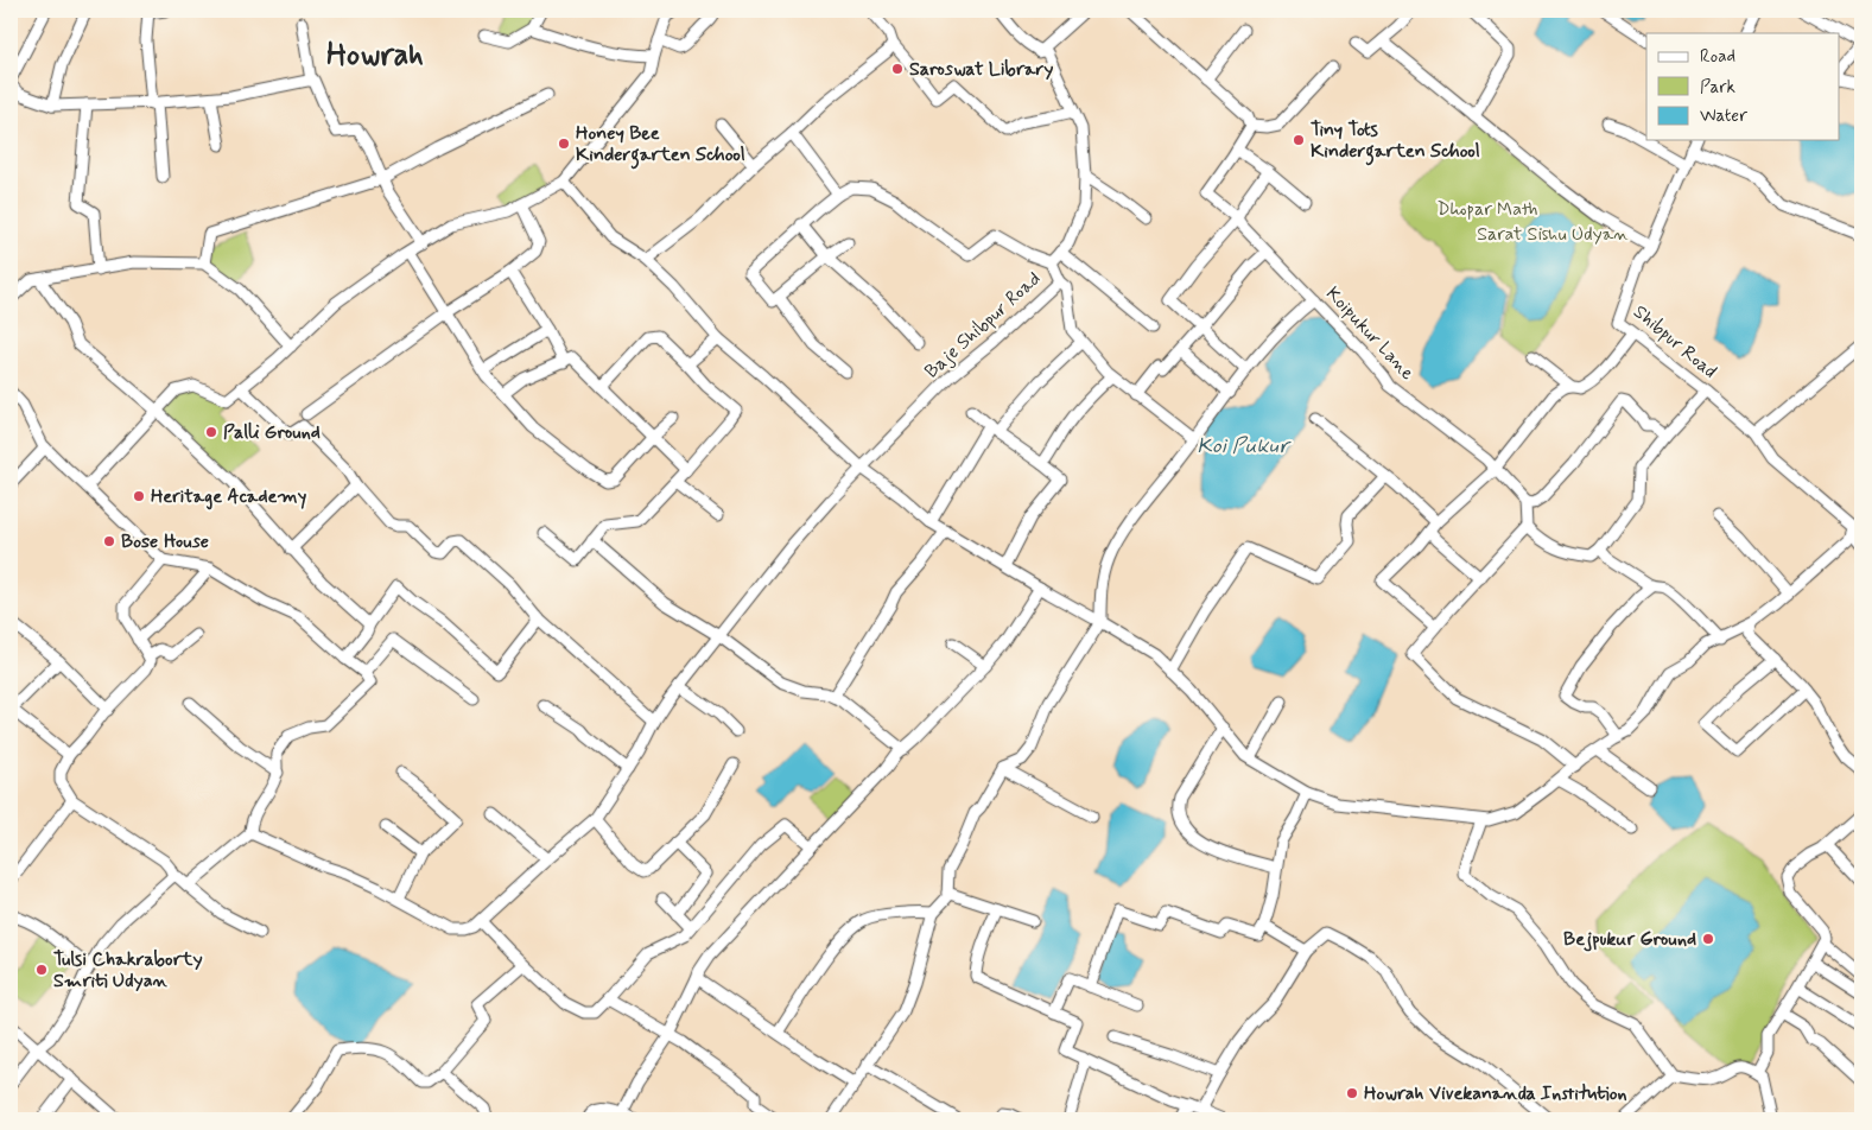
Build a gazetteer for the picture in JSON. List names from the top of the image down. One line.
{"streets":{"street":["Baje Shibpur Road","Koipukur Lane","Shibpur Road"]},"districts":["Howrah"],"water":["Koi Pukur"],"parks":["Dhopar Math","Sarat Sishu Udyan"],"places":["Saroswat Library","Tiny Tots Kindergarten School","Honey Bee Kindergarten School","Palli Ground","Heritage Academy","Bose House","Bejpukur Ground","Tulsi Chakraborty Smriti Udyan","Howrah Vivekananda Institution"],"legend":["Road","Park","Water"]}
